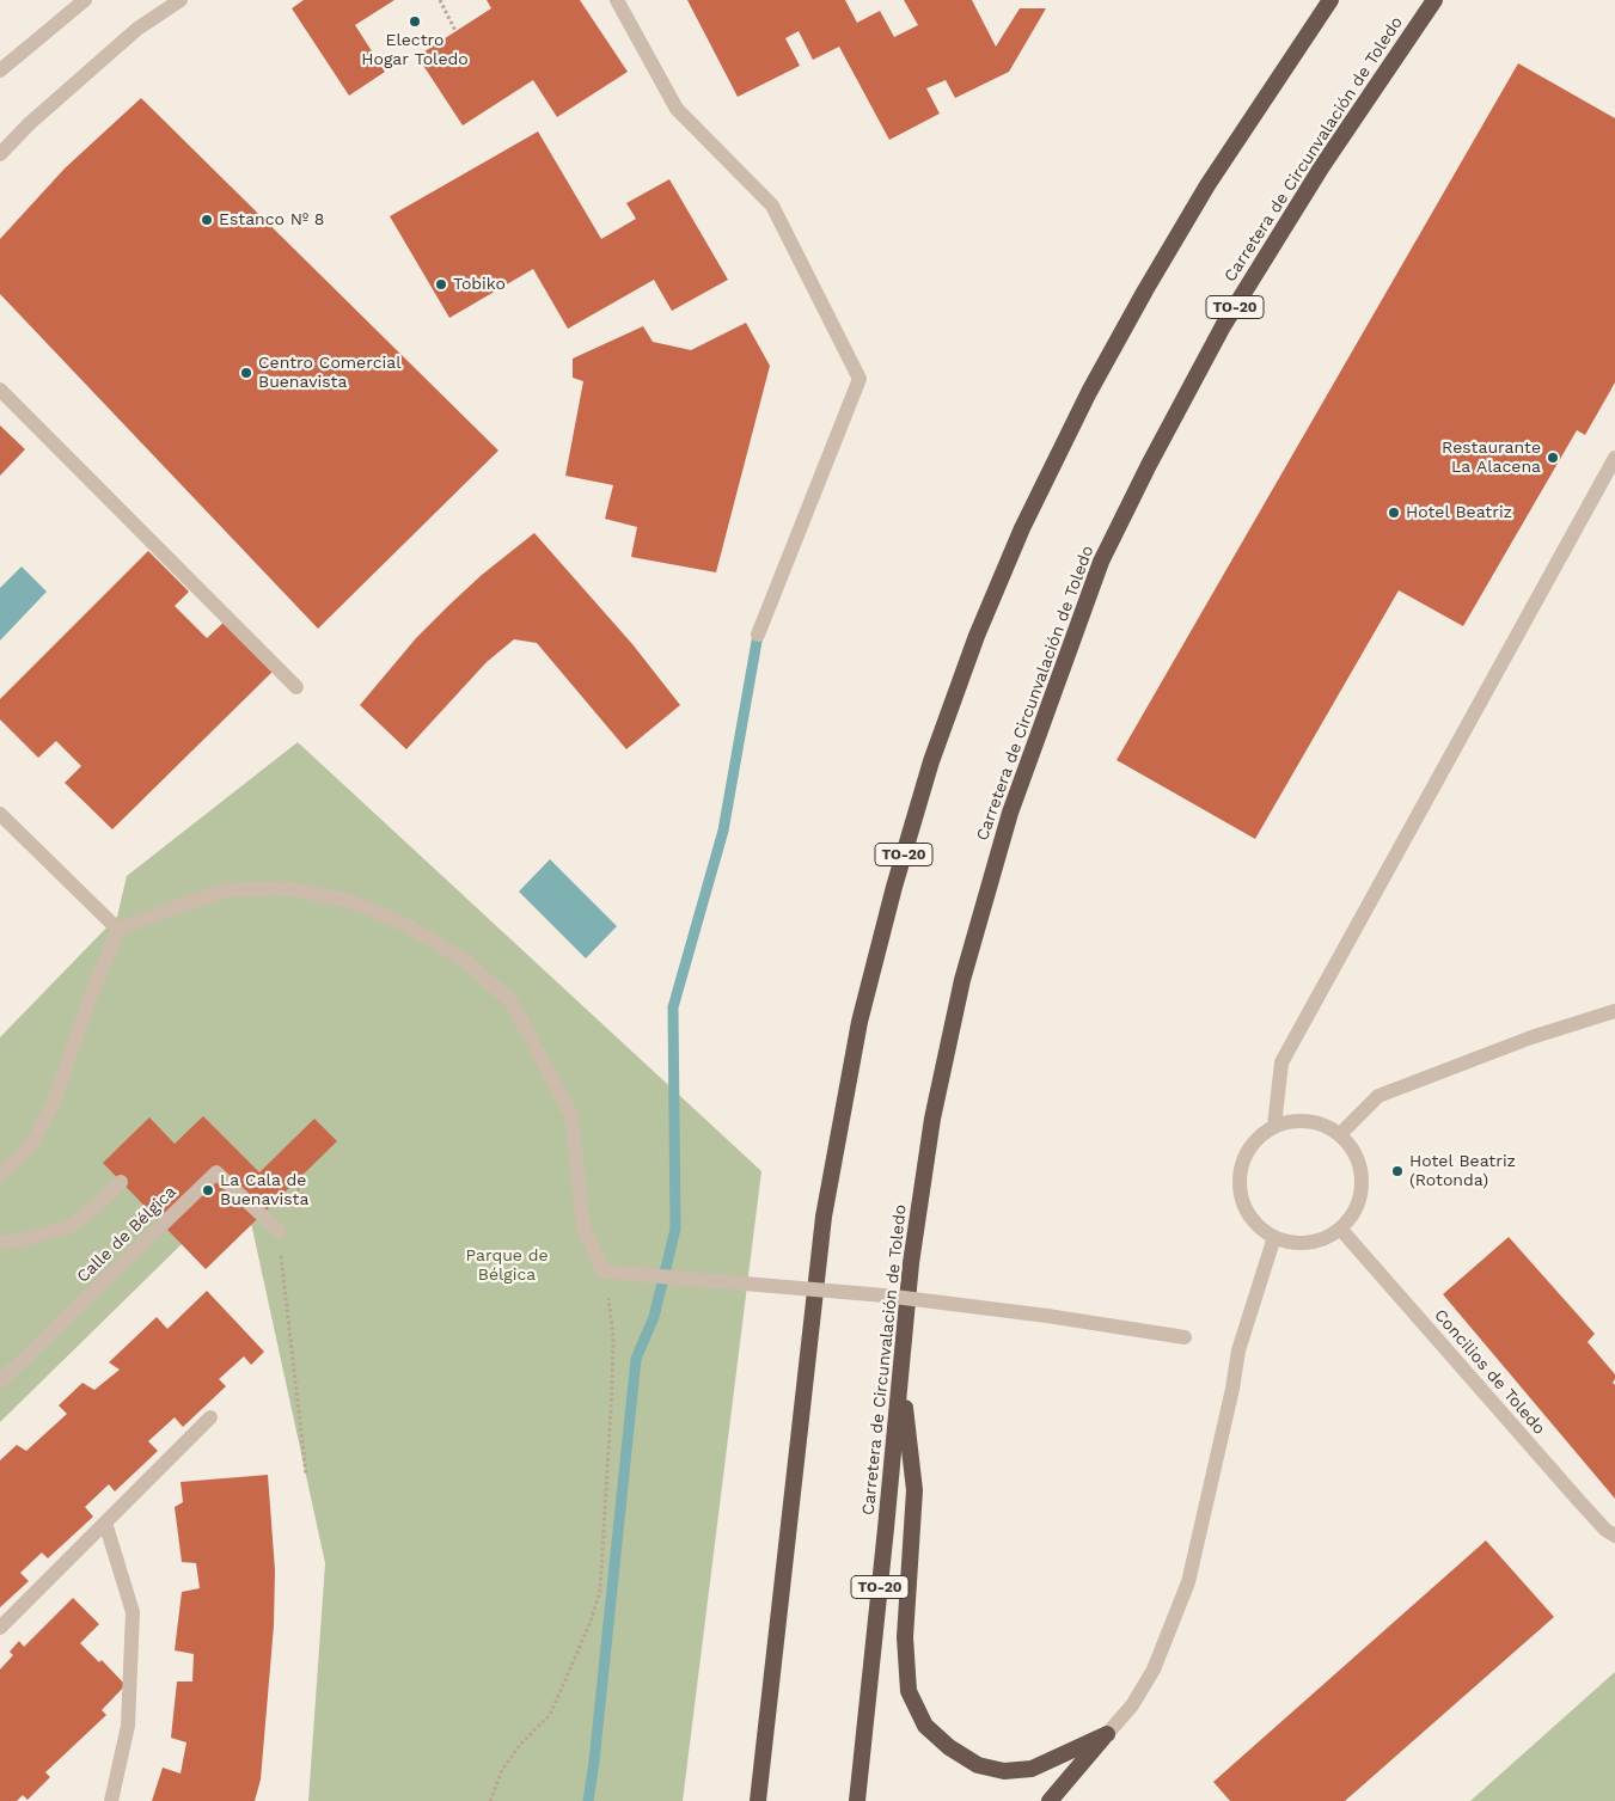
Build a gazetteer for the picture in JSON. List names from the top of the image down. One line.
{"streets":{"highway":["Carretera de Circunvalación de Toledo","TO-20"],"street":["Calle de Bélgica","Concilios de Toledo"]},"parks":["Parque de Bélgica"],"places":["Electro Hogar Toledo","Estanco Nº 8","Tobiko","Centro Comercial Buenavista","Restaurante La Alacena","Hotel Beatriz","Hotel Beatriz (Rotonda)","La Cala de Buenavista"]}
